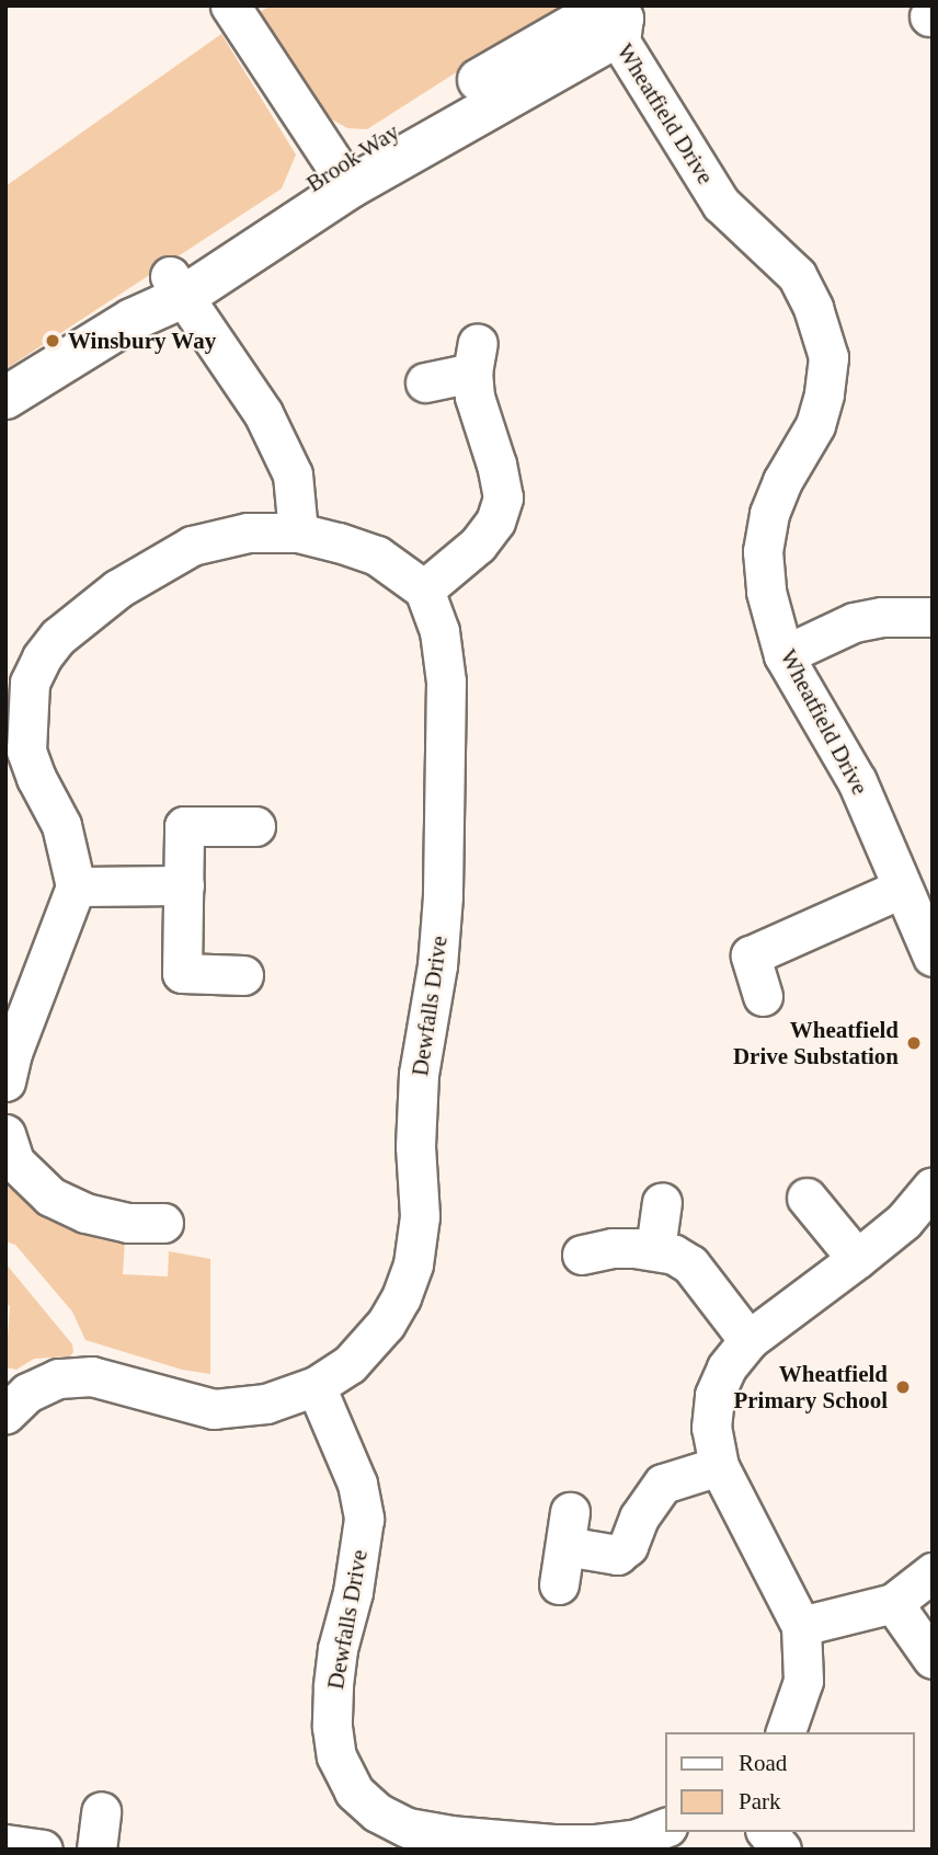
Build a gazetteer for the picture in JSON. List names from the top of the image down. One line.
{"streets":{"street":["Wheatfield Drive","Brook Way","Dewfalls Drive"]},"crossings":[["Wheatfield Drive","Brook Way"]],"places":["Winsbury Way","Wheatfield Drive Substation","Wheatfield Primary School"],"legend":["Road","Park"]}
